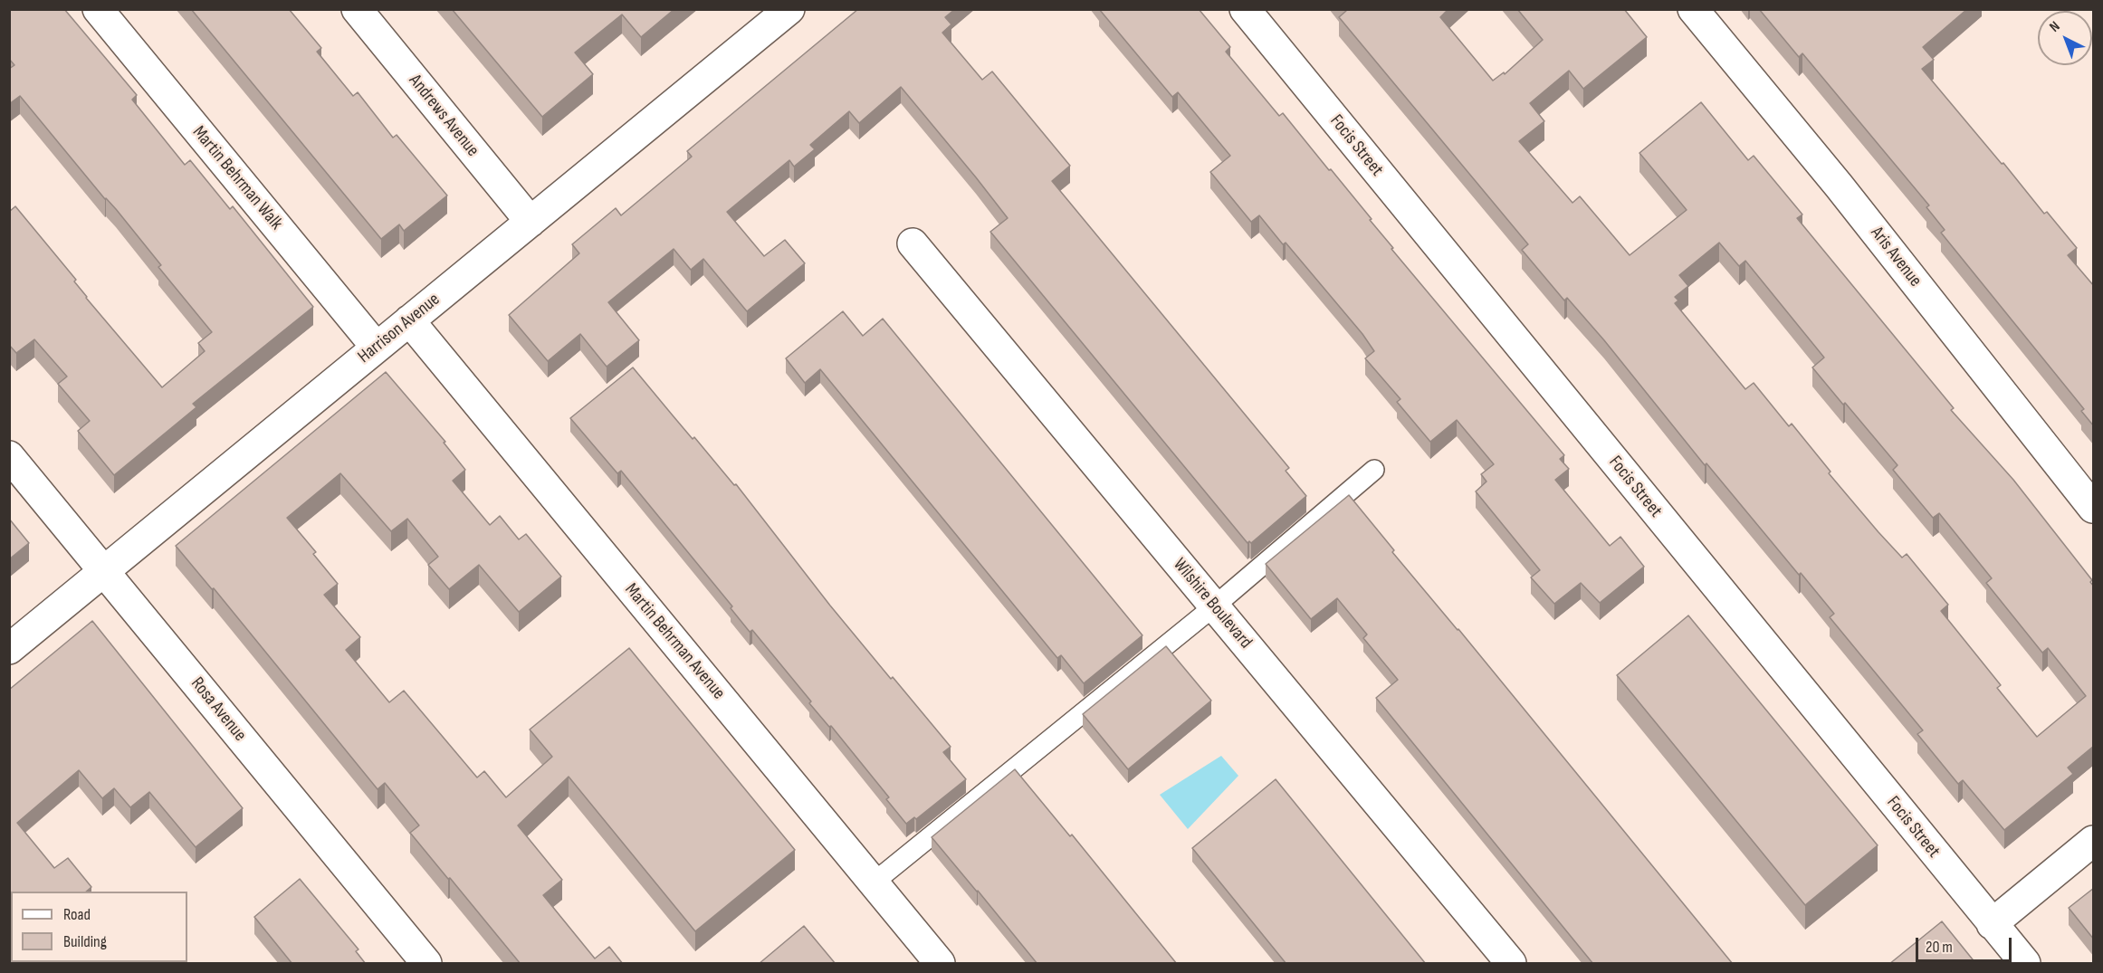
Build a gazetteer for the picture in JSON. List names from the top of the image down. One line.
{"streets":{"street":["Andrews Avenue","Focis Street","Martin Behrman Walk","Aris Avenue","Harrison Avenue","Wilshire Boulevard","Martin Behrman Avenue","Rosa Avenue"]},"crossings":[["Andrews Avenue","Harrison Avenue"],["Martin Behrman Walk","Harrison Avenue"],["Harrison Avenue","Martin Behrman Avenue"],["Harrison Avenue","Rosa Avenue"]],"legend":["Road","Building"],"scale_bar":"20 m","north":"top left"}
